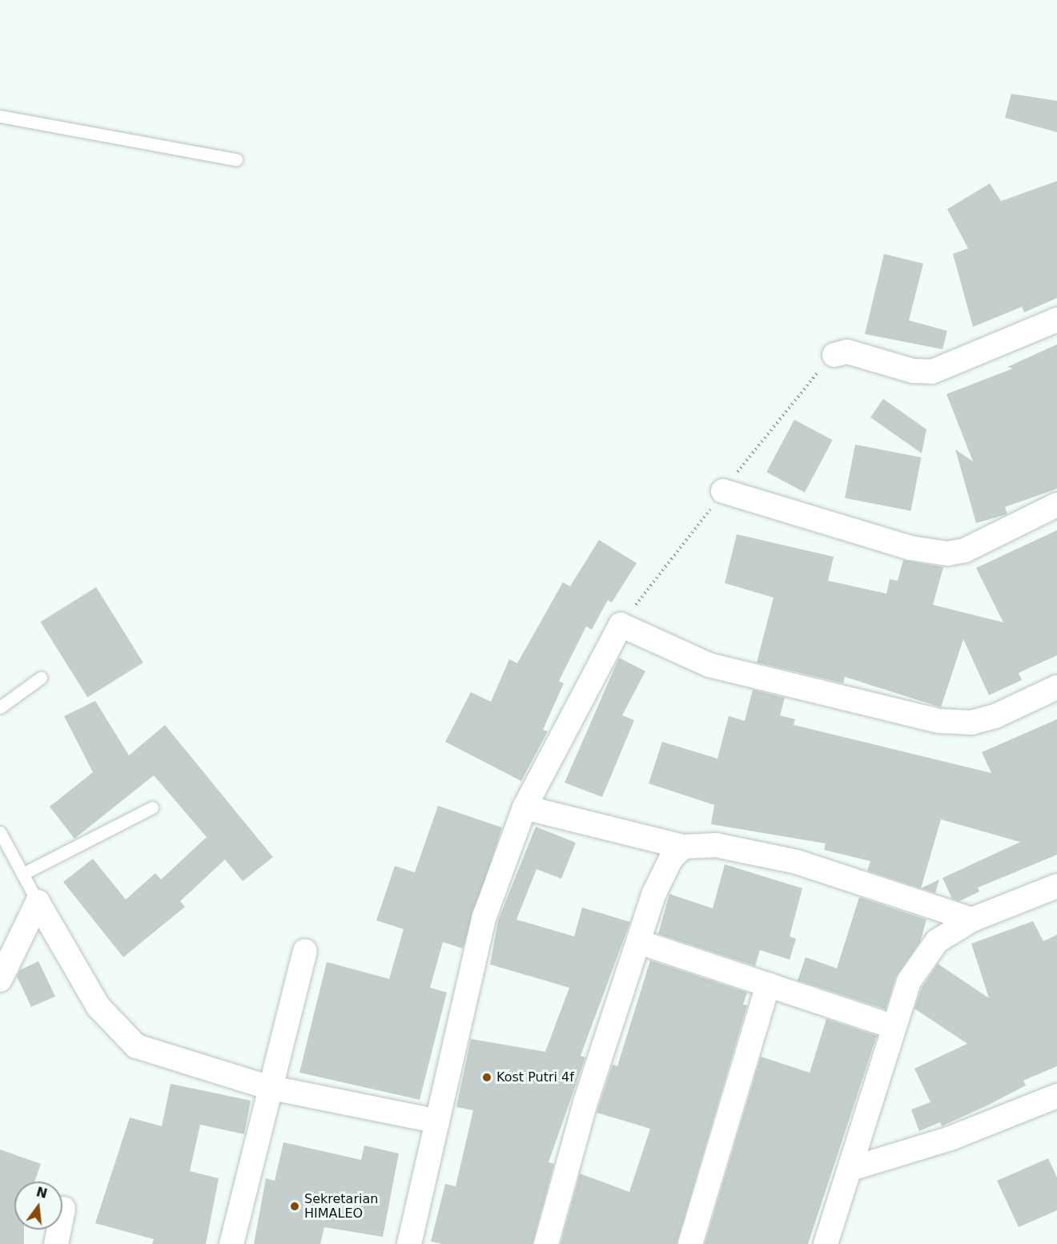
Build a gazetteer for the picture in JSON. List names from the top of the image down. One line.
{"places":["Kost Putri 4f","Sekretarian HIMALEO"],"north":"top"}
